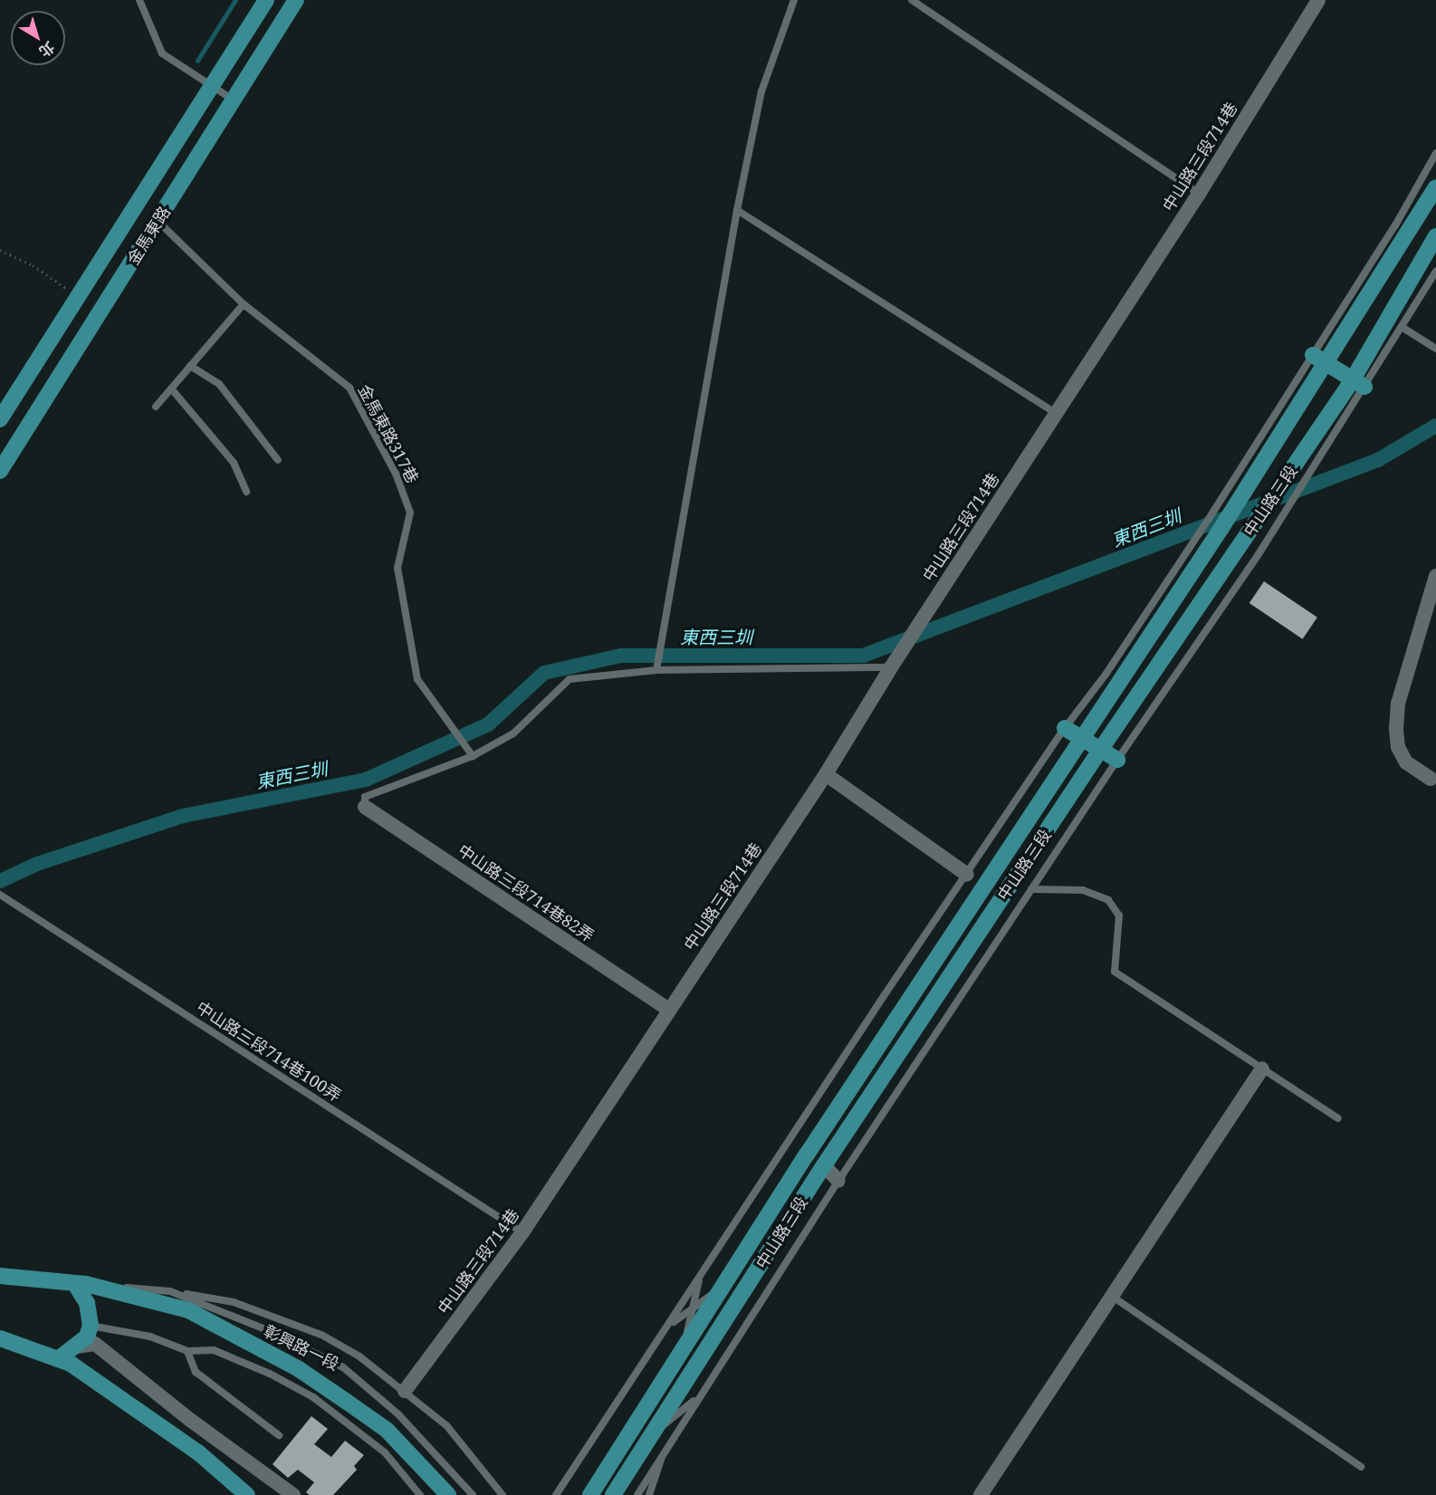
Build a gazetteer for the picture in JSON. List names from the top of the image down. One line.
{"streets":{"main road":["金馬東路","中山路三段","彰興路一段"],"street":["中山路三段714巷","中山路三段714巷82弄"],"lane":["金馬東路317巷","中山路三段714巷100弄"]},"crossings":[["中山路三段714巷","中山路三段714巷82弄"],["中山路三段714巷","中山路三段714巷100弄"],["金馬東路","金馬東路317巷"]],"water":["東西三圳"],"north":"bottom right"}
